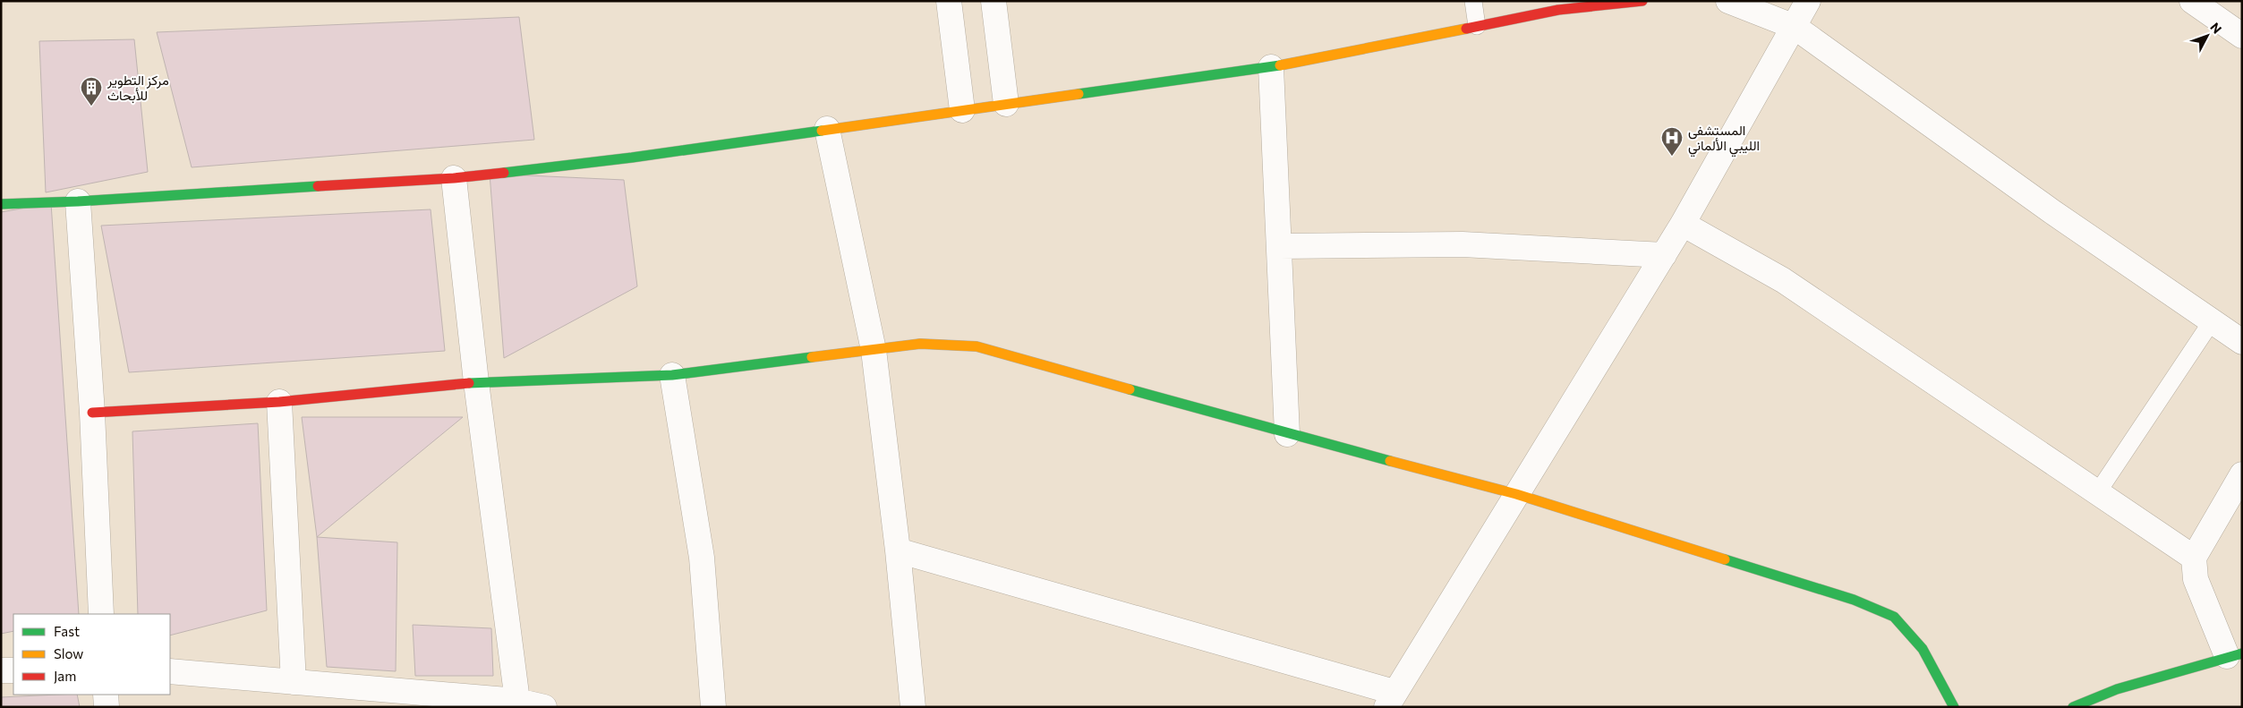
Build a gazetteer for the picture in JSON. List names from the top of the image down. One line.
{"places":{"building":["مركز التطوير للأبحاث"],"hospital":["المستشفى الليبي الألماني"]},"legend":["Fast","Slow","Jam"],"north":"top right"}
